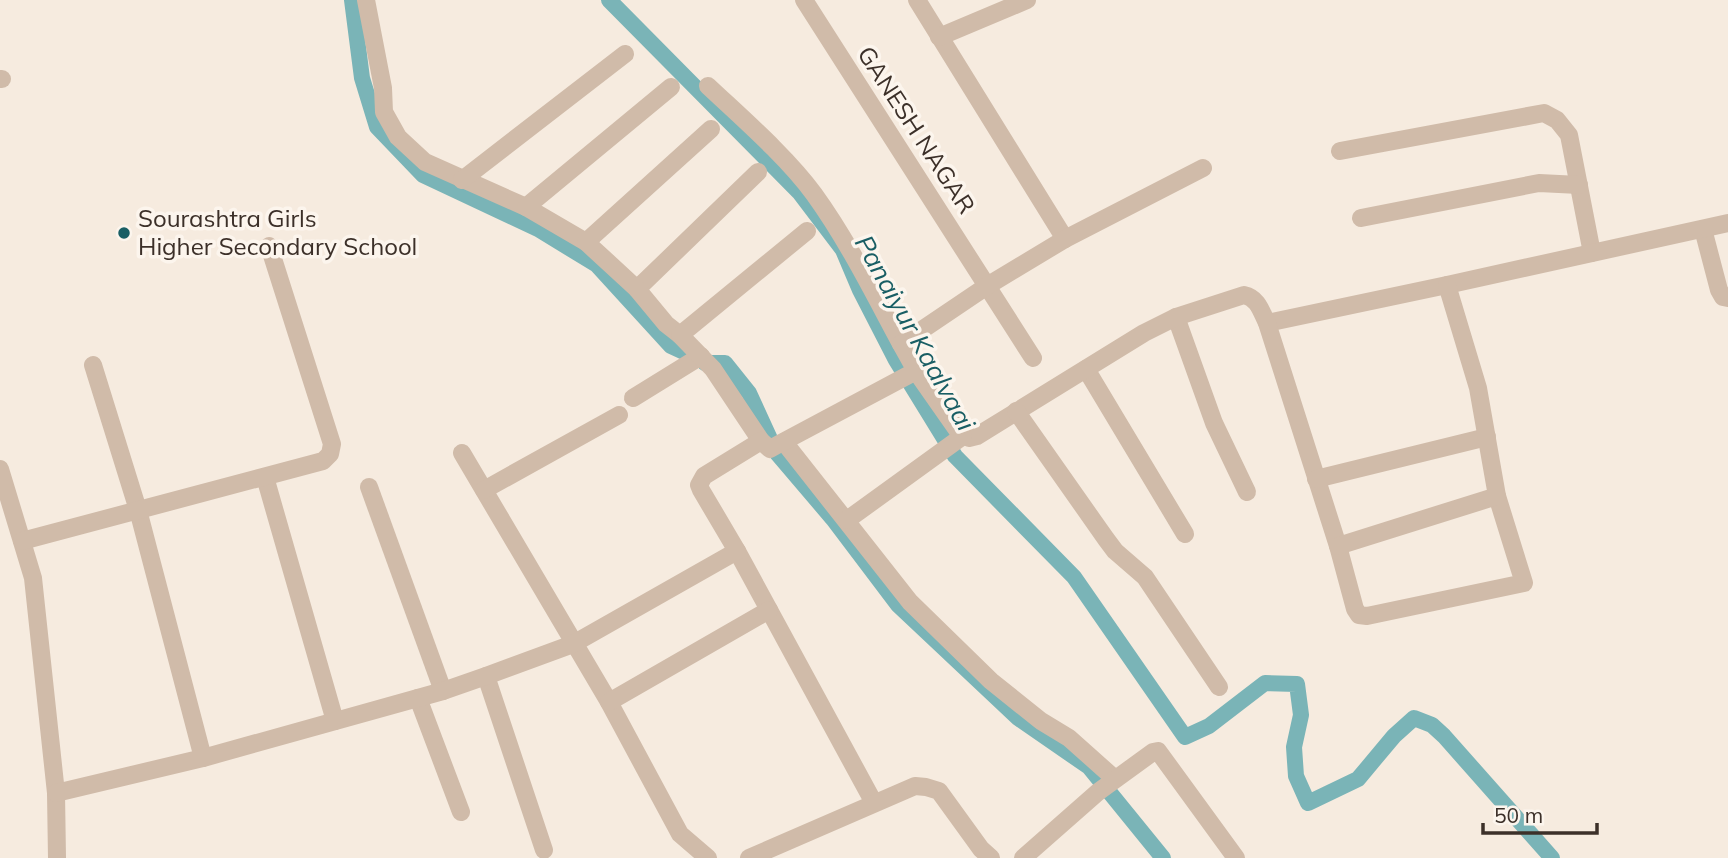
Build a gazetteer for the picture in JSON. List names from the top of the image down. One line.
{"streets":{"street":["GANESH NAGAR"]},"water":["Panaiyur Kaalvaai"],"places":["Sourashtra Girls Higher Secondary School"],"scale_bar":"50 m"}
